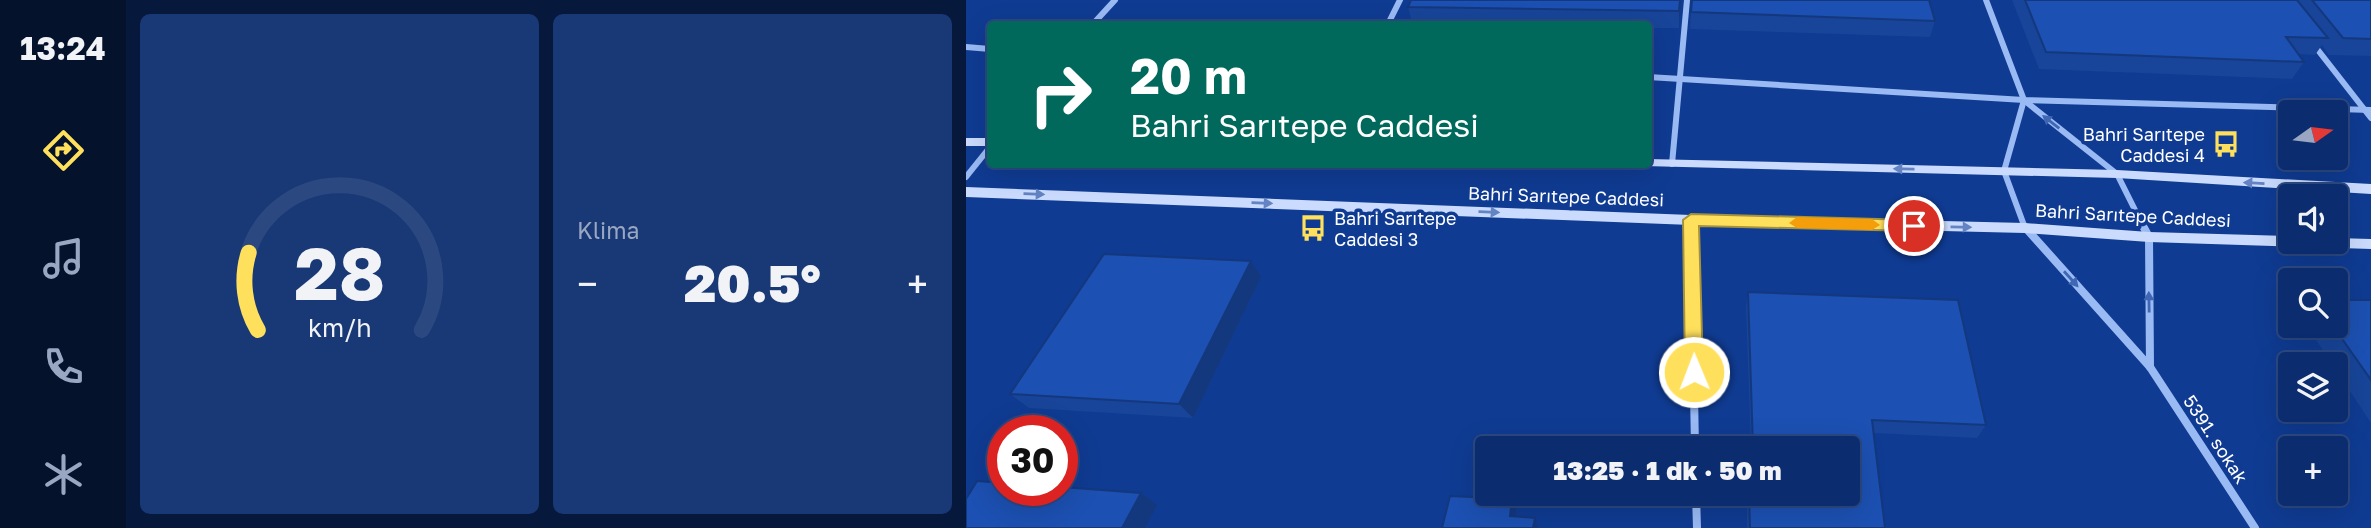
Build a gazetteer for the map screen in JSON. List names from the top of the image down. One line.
{"streets":{"main road":["Bahri Sarıtepe Caddesi"],"street":["5391. sokak"]},"crossings":[["Bahri Sarıtepe Caddesi","5391. sokak"]],"one_way":["5391. sokak"],"places":{"bus stop":["Bahri Sarıtepe Caddesi 4","Bahri Sarıtepe Caddesi 3"]},"north":"right","page":{"tabs":"13:24","tile":"Klima","turn":["20 m","Bahri Sarıtepe Caddesi"],"map_buttons":"+","heat":["−","20.5°","+"],"limit":"30","trip":"13:25 · 1 dk · 50 m","gauge":["28","km/h"]}}
